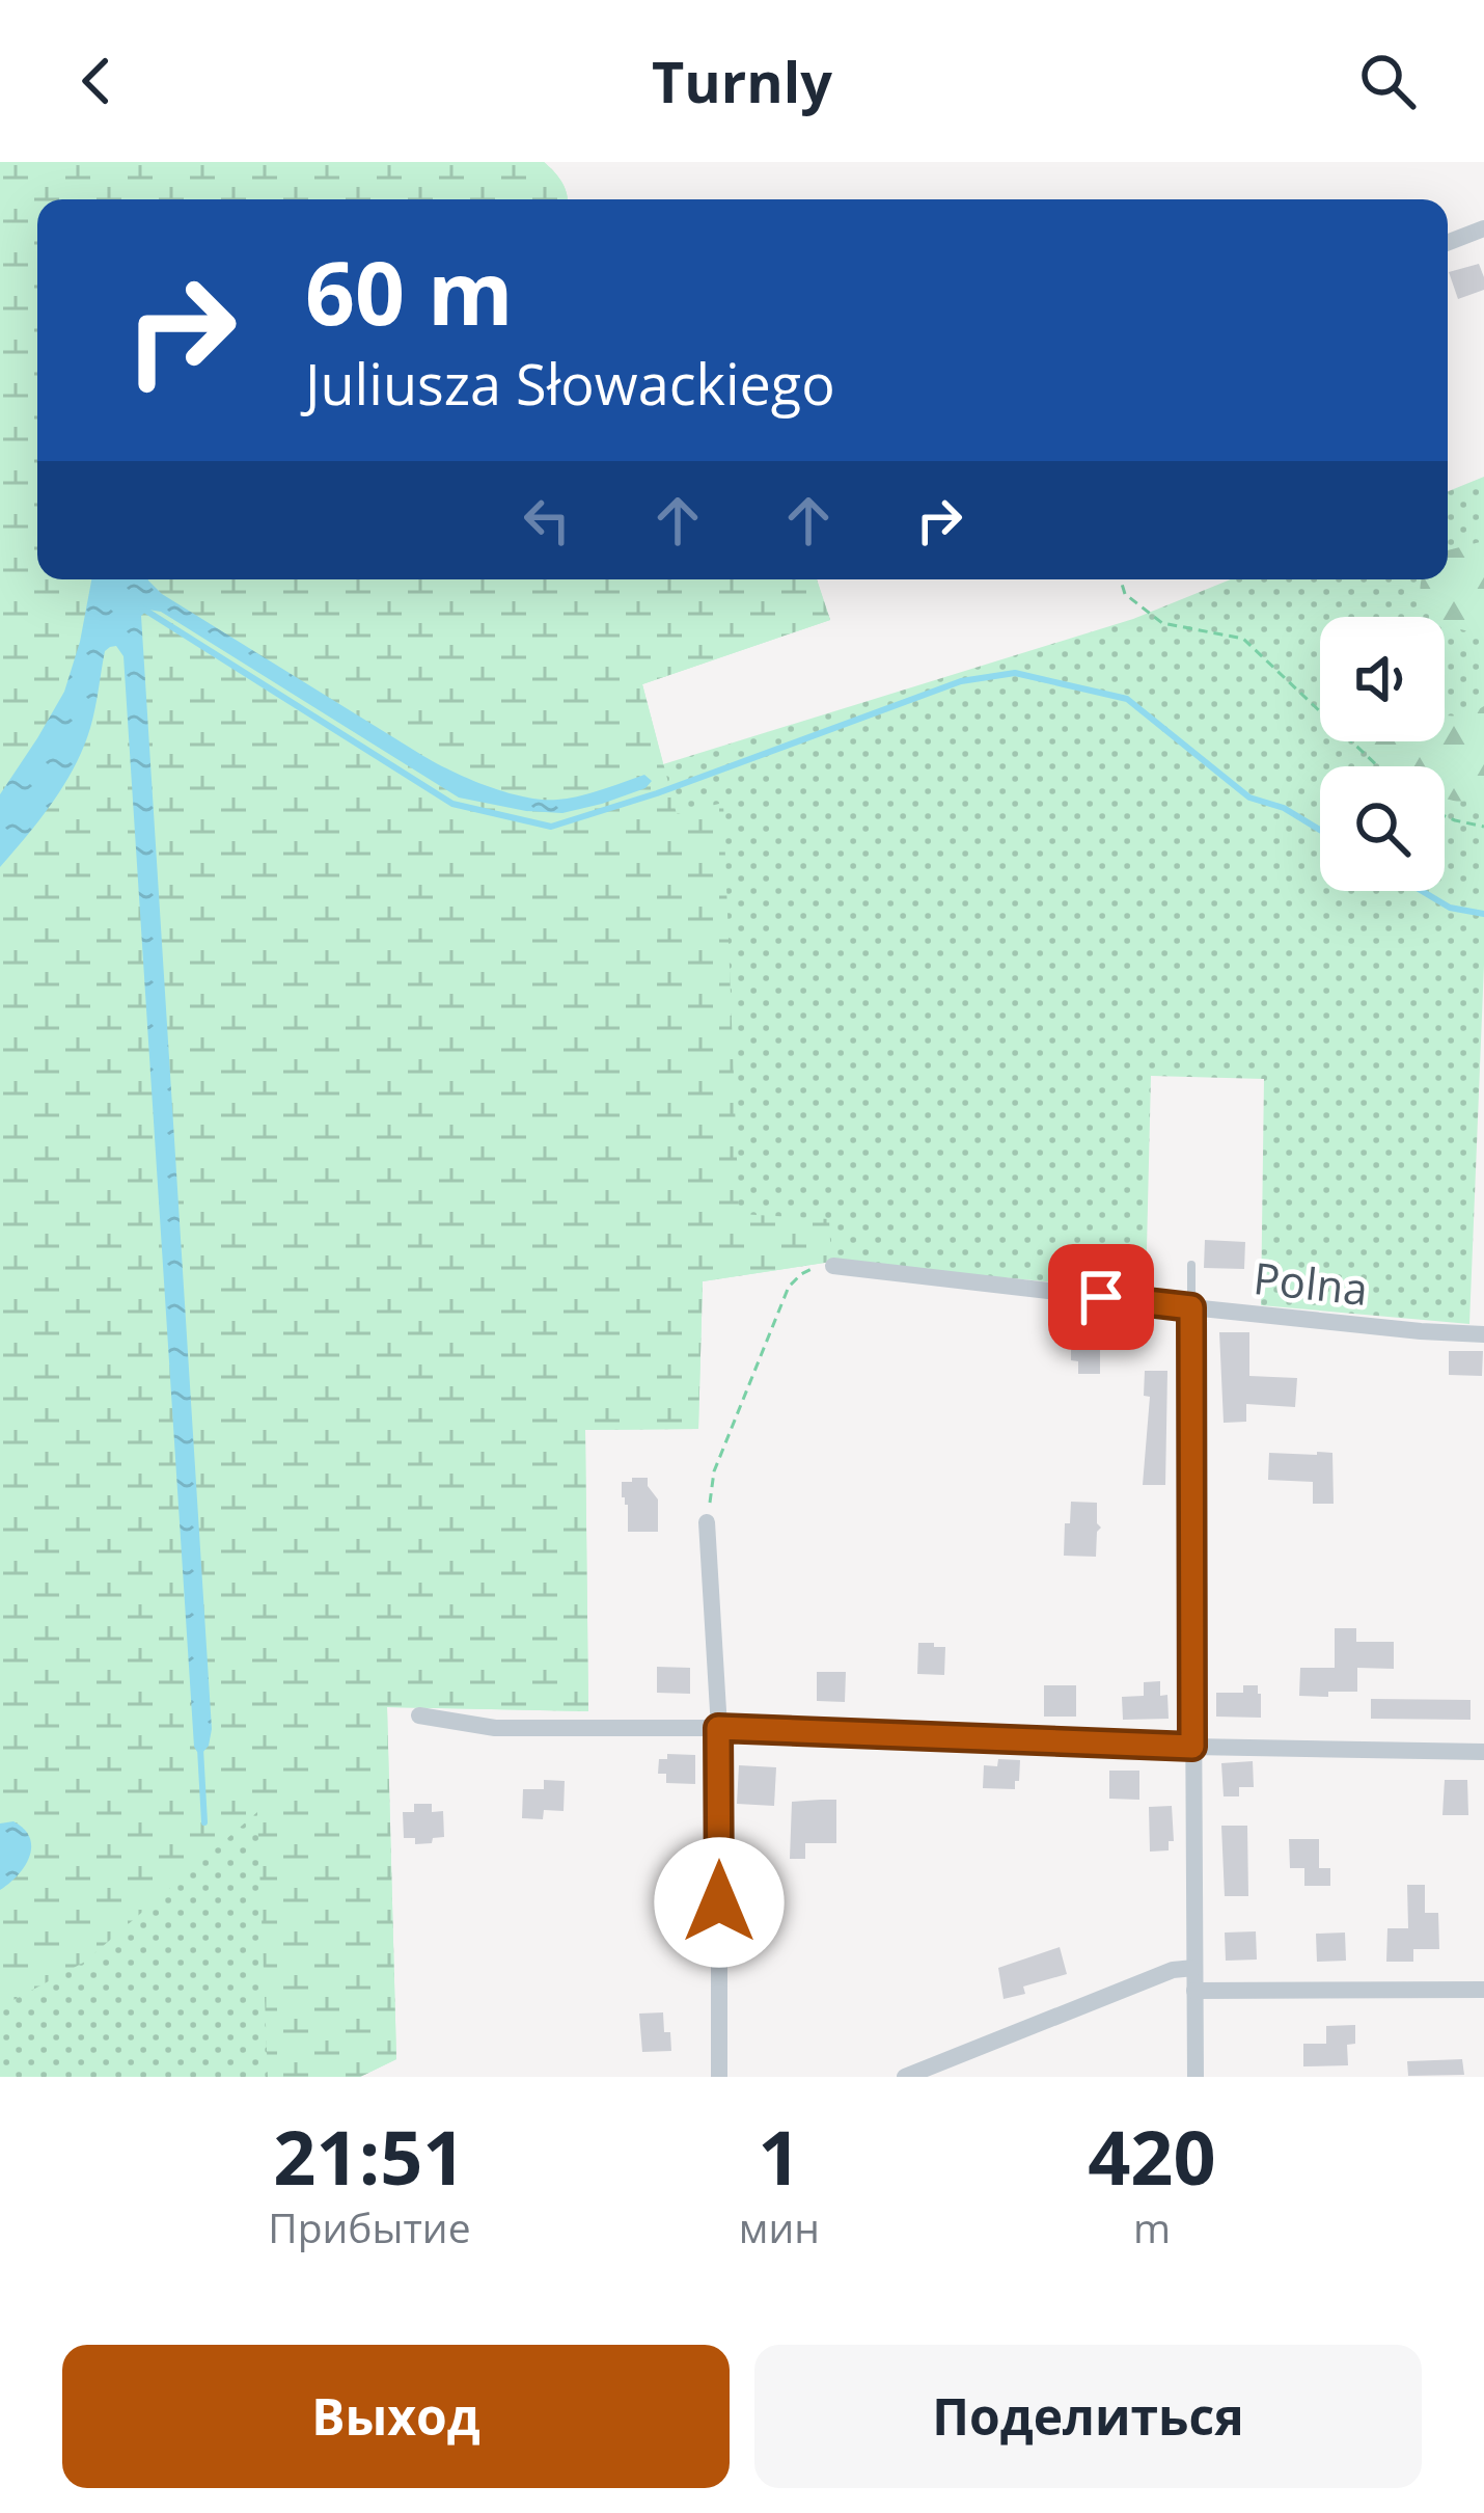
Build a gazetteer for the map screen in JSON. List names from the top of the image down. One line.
{"streets":{"street":["Polna"]},"page":{"header":"Turnly","turn":["60 m","Juliusza Słowackiego"],"eta":["21:51","Прибытие","1","мин","420","m"],"buttons":["Выход","Поделиться"]}}
